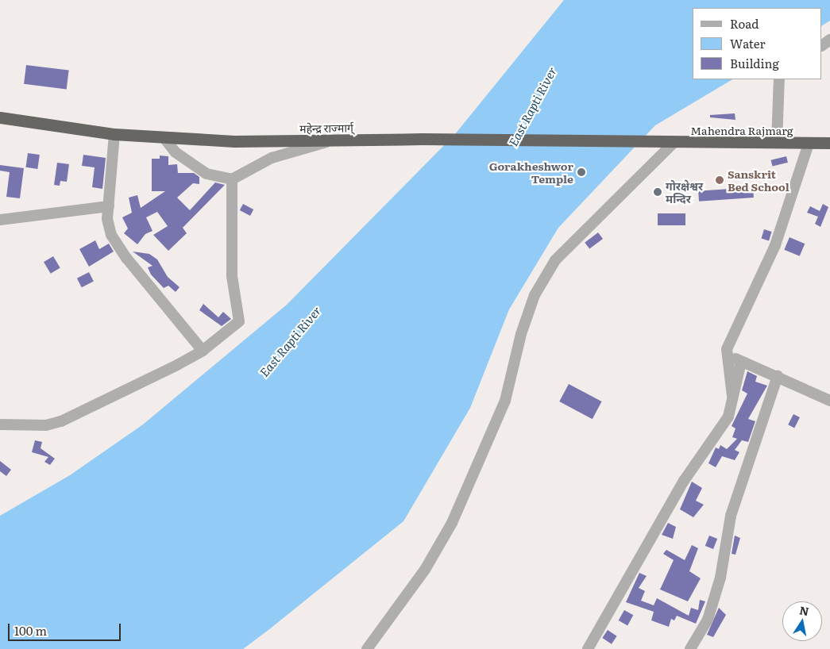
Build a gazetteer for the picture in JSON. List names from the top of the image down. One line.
{"streets":{"highway":["महेन्द्र राज्मार्ग्","Mahendra Rajmarg"]},"crossings":[["महेन्द्र राज्मार्ग्","Mahendra Rajmarg"]],"water":["East Rapti River"],"places":["Gorakheshwor Temple","Sanskrit Bed School","गोरक्षेश्वर मन्दिर"],"legend":["Road","Water","Building"],"scale_bar":"100 m","north":"top"}
